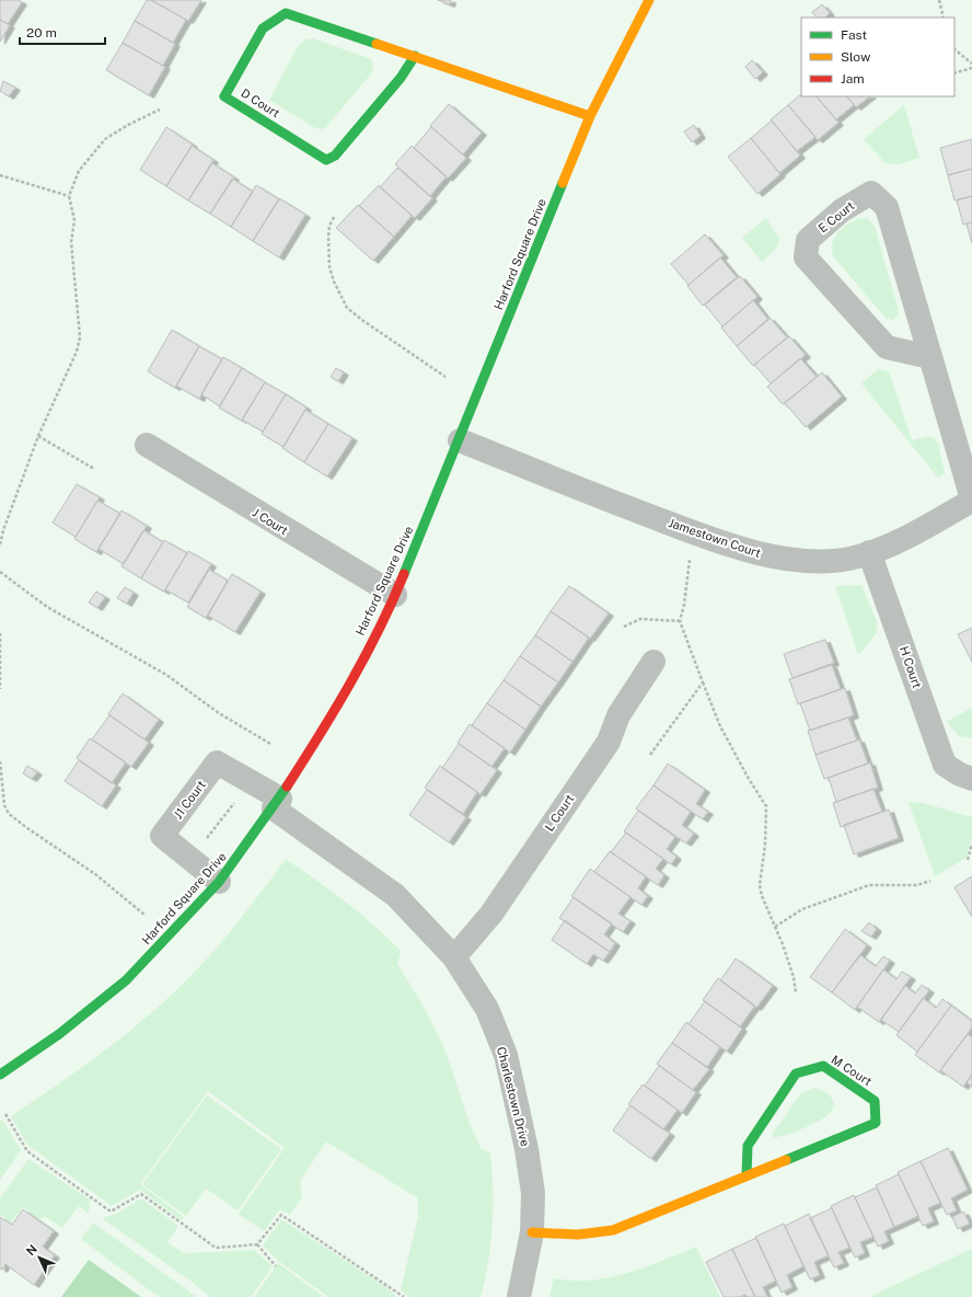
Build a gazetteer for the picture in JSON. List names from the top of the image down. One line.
{"streets":{"street":["D Court","E Court","Harford Square Drive","J Court","Jamestown Court","H Court","J1 Court","L Court","M Court","Charlestown Drive"]},"crossings":[["D Court","Harford Square Drive"],["E Court","Jamestown Court"],["Harford Square Drive","J Court"],["Harford Square Drive","Jamestown Court"],["Harford Square Drive","J1 Court"],["Harford Square Drive","Charlestown Drive"],["Jamestown Court","H Court"],["J1 Court","Charlestown Drive"],["L Court","Charlestown Drive"],["M Court","Charlestown Drive"]],"legend":["Fast","Slow","Jam"],"scale_bar":"20 m","north":"top left"}
